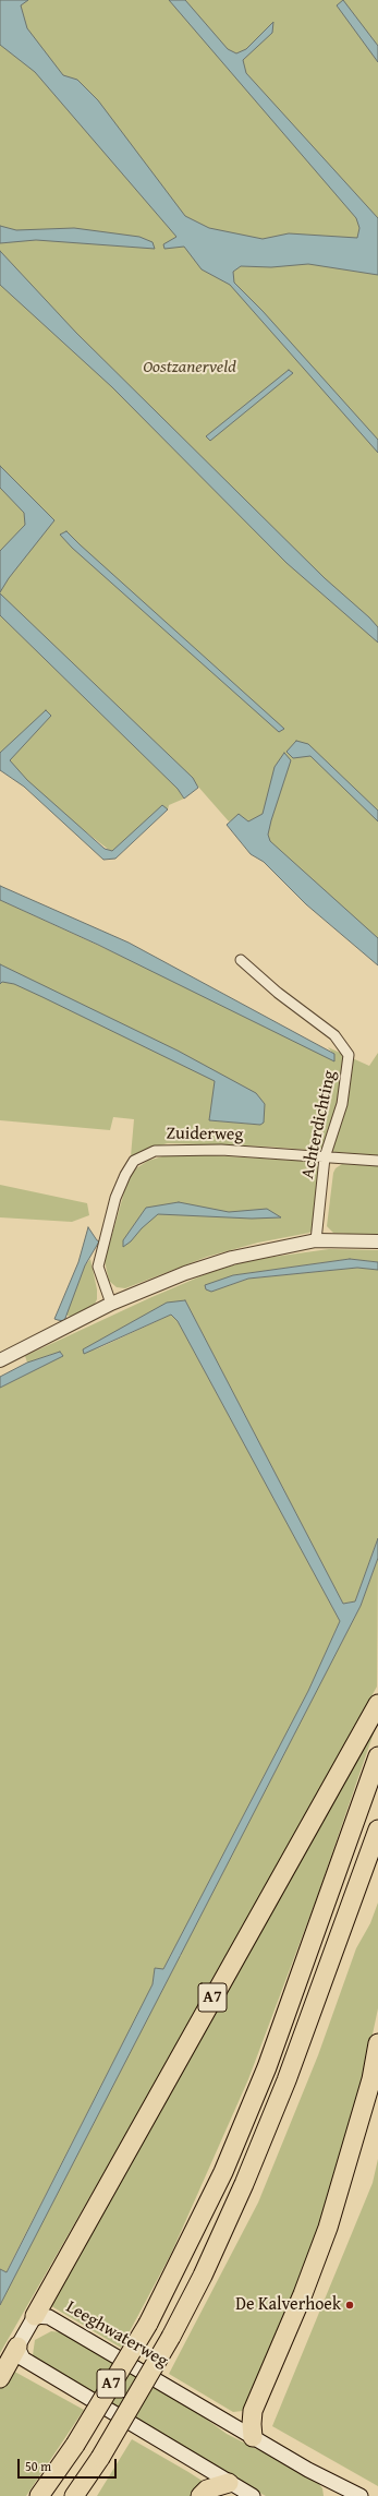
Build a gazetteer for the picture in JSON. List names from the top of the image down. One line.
{"streets":{"highway":["A7"],"main road":["Leeghwaterweg"],"street":["Achterdichting","Zuiderweg"]},"crossings":[["Achterdichting","Zuiderweg"],["A7","Leeghwaterweg"]],"parks":["Oostzanerveld"],"places":["De Kalverhoek"],"scale_bar":"50 m"}
